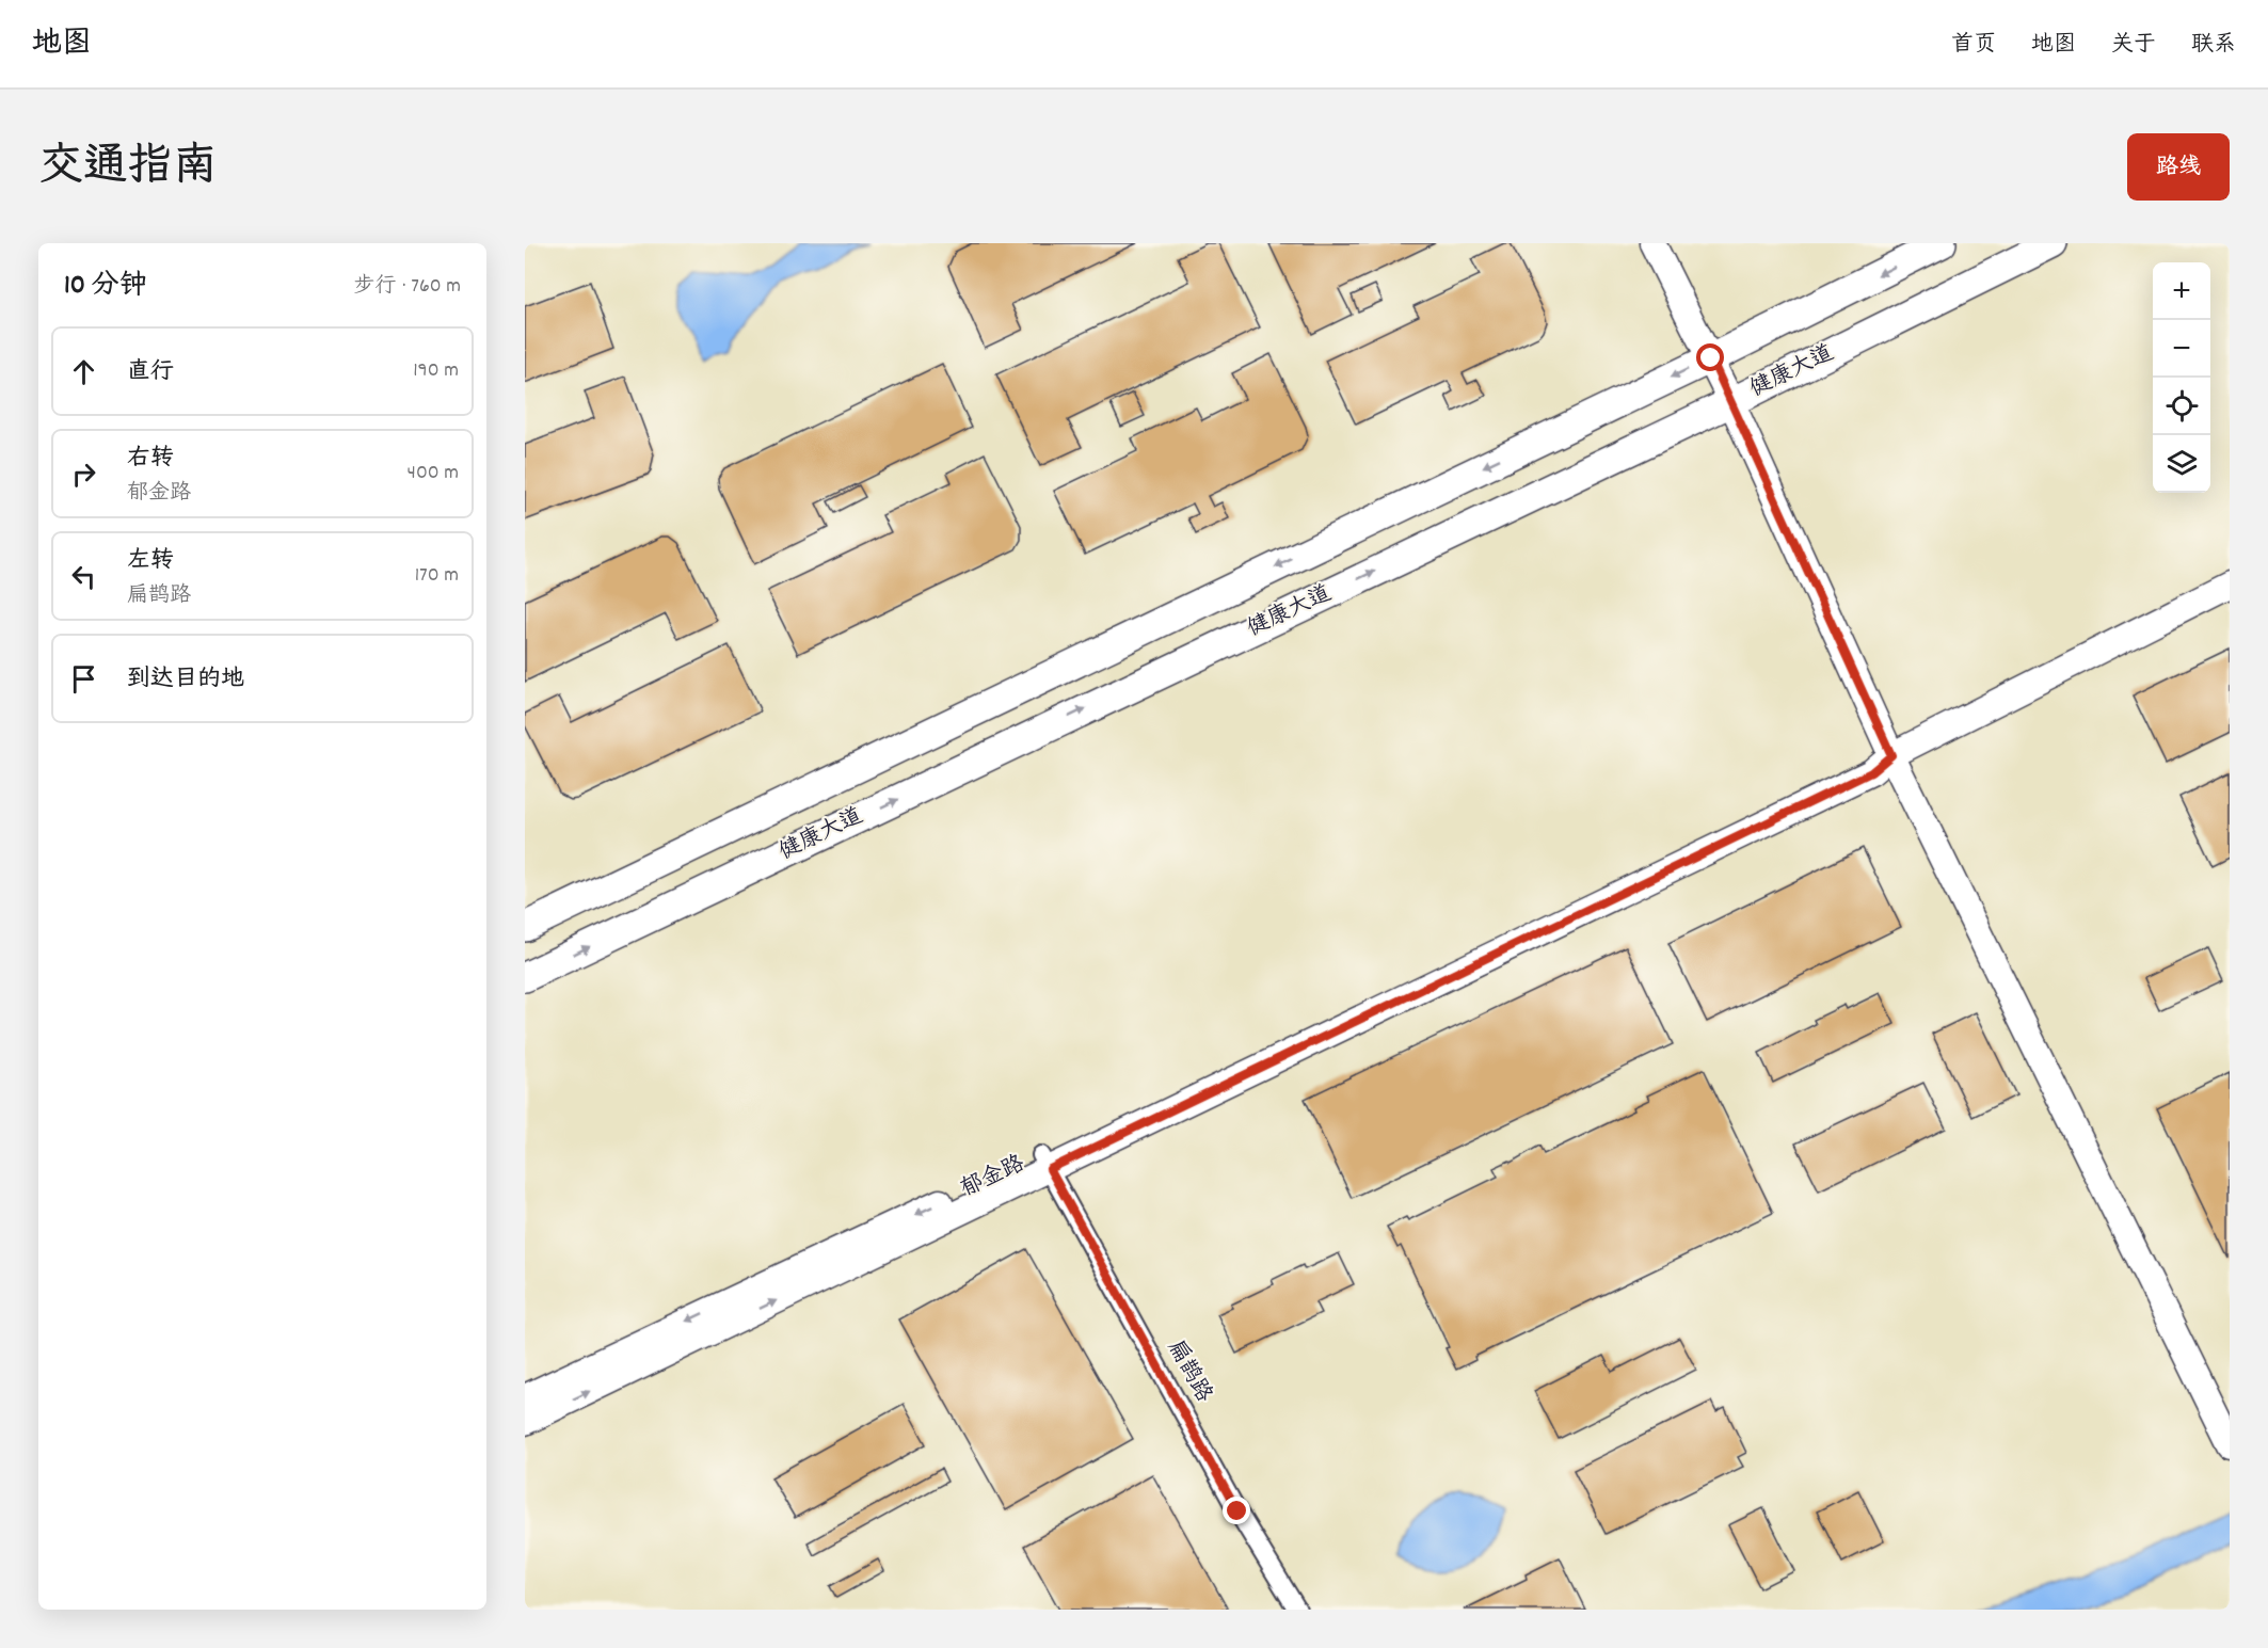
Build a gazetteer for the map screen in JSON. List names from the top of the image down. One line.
{"streets":{"main road":["健康大道"],"street":["郁金路","扁鹊路"]},"crossings":[["郁金路","扁鹊路"]],"page":{"header":"地图","nav":["首页","地图","关于","联系"],"title":"交通指南","buttons":"路线","heading":["10 分钟","步行 · 760 m"],"map_buttons":["+","−"],"list":[["直行","190 m"],["右转","郁金路","400 m"],["左转","扁鹊路","170 m"],"到达目的地"]}}
